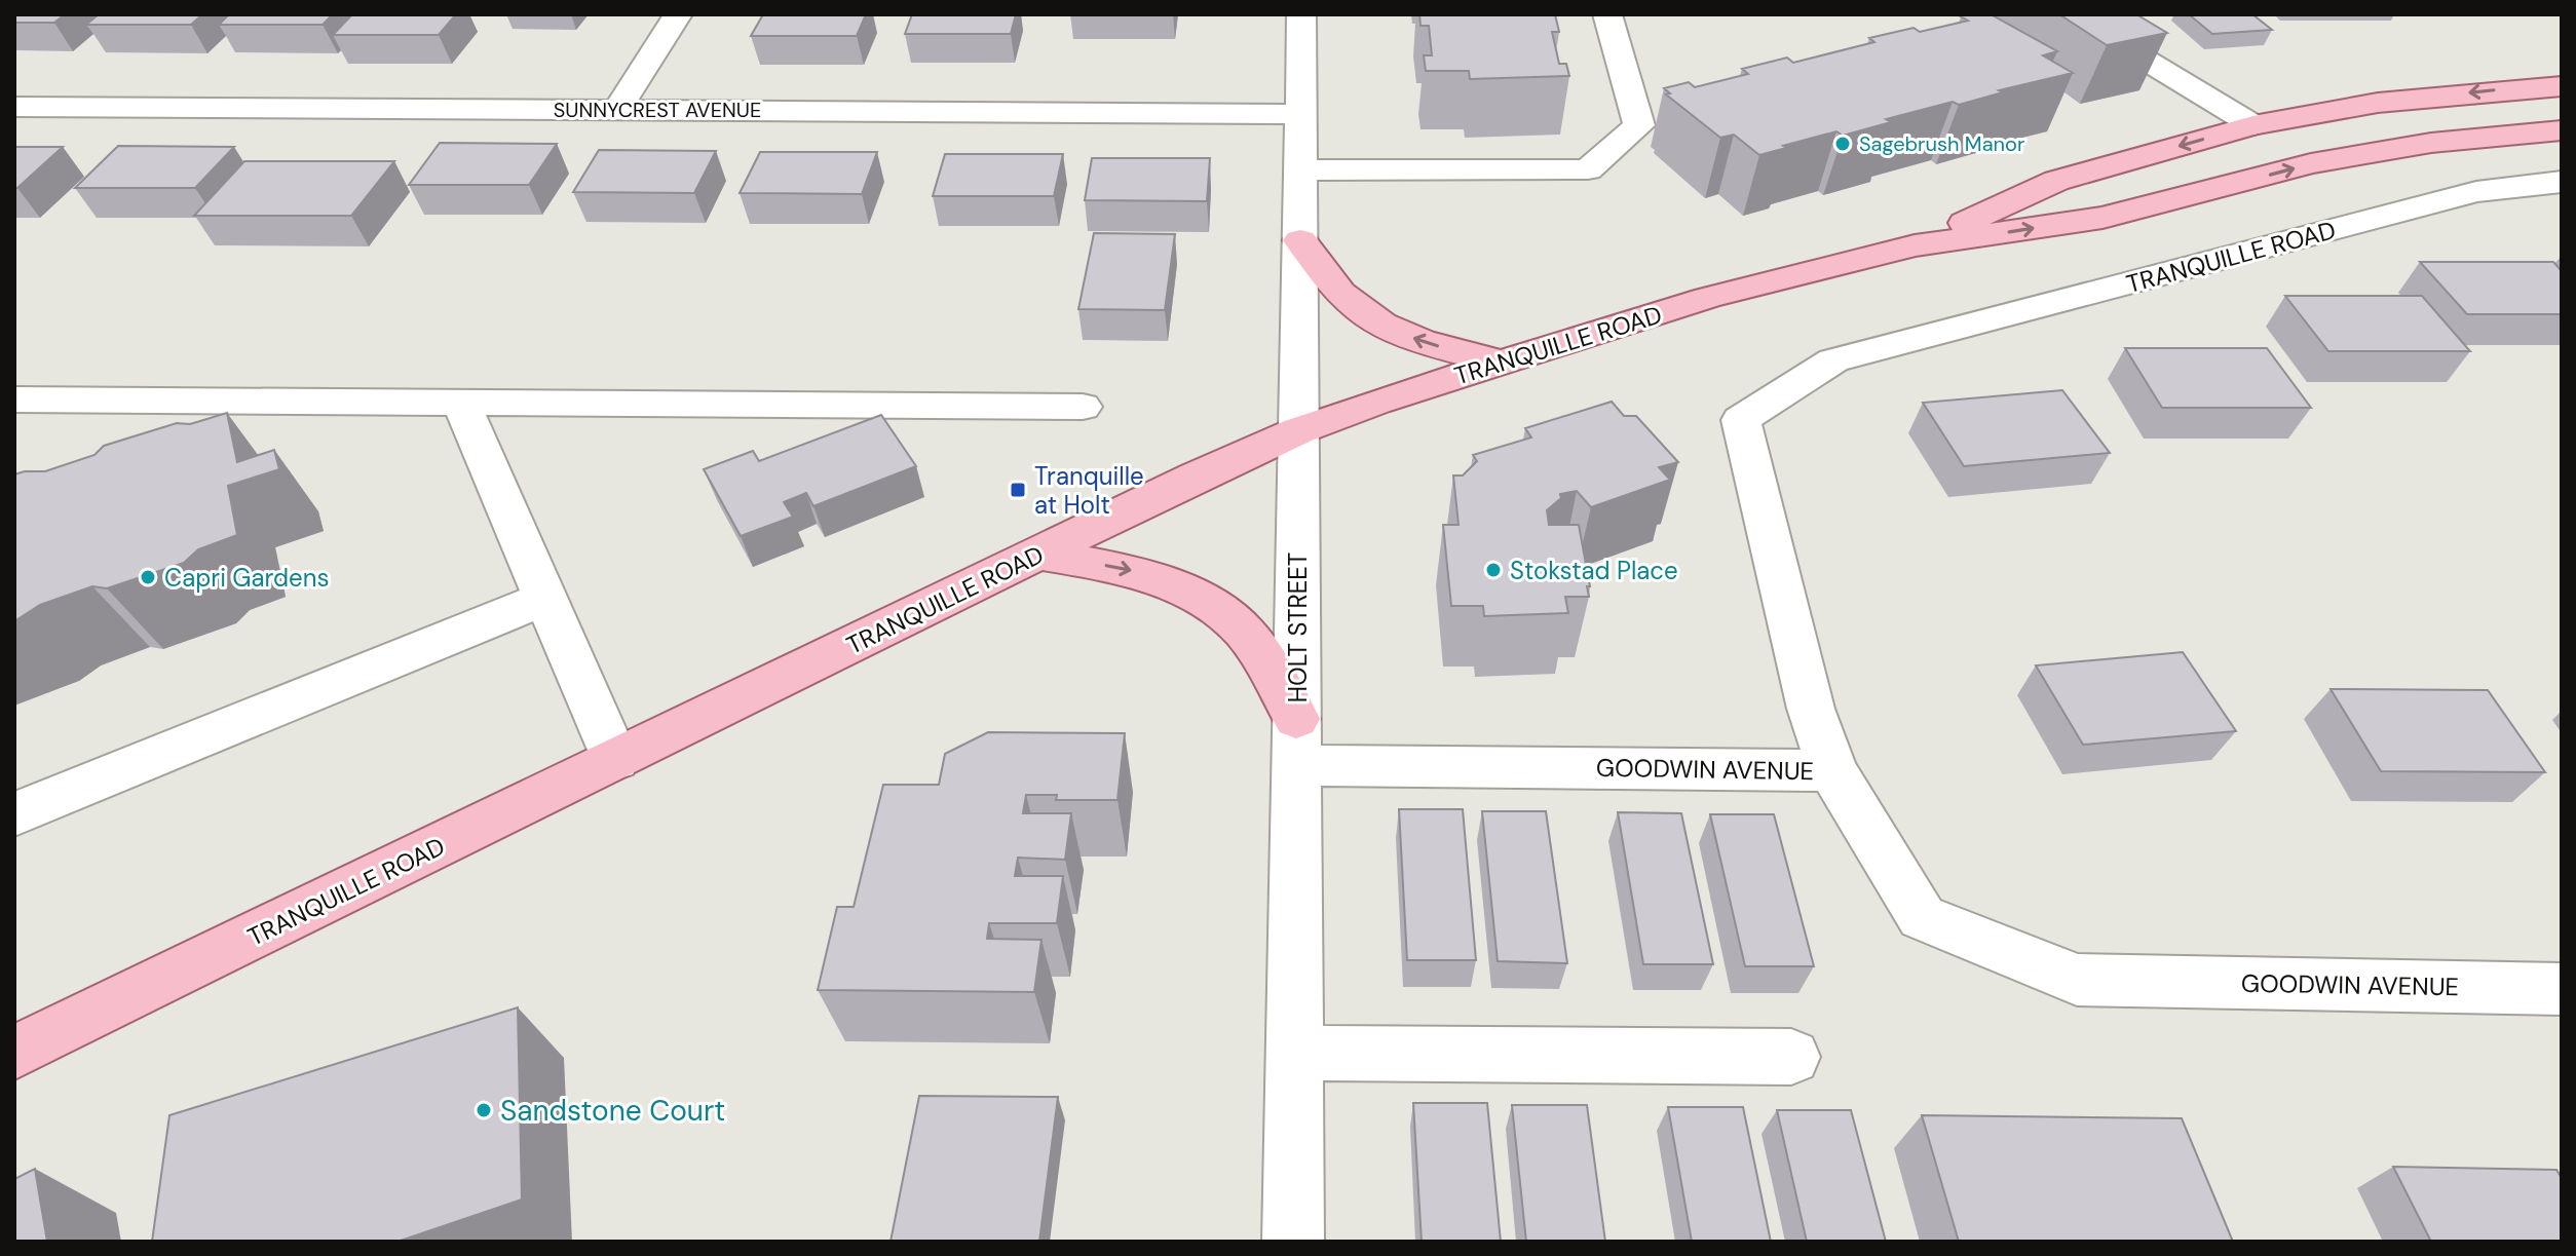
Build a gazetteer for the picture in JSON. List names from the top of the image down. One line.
{"streets":{"main road":["TRANQUILLE ROAD"],"street":["SUNNYCREST AVENUE","HOLT STREET","GOODWIN AVENUE"]},"crossings":[["SUNNYCREST AVENUE","HOLT STREET"],["TRANQUILLE ROAD","HOLT STREET"],["TRANQUILLE ROAD","GOODWIN AVENUE"],["HOLT STREET","GOODWIN AVENUE"]],"places":{"other":["Sagebrush Manor","Stokstad Place","Capri Gardens","Sandstone Court"],"transit":["Tranquille at Holt"]}}
